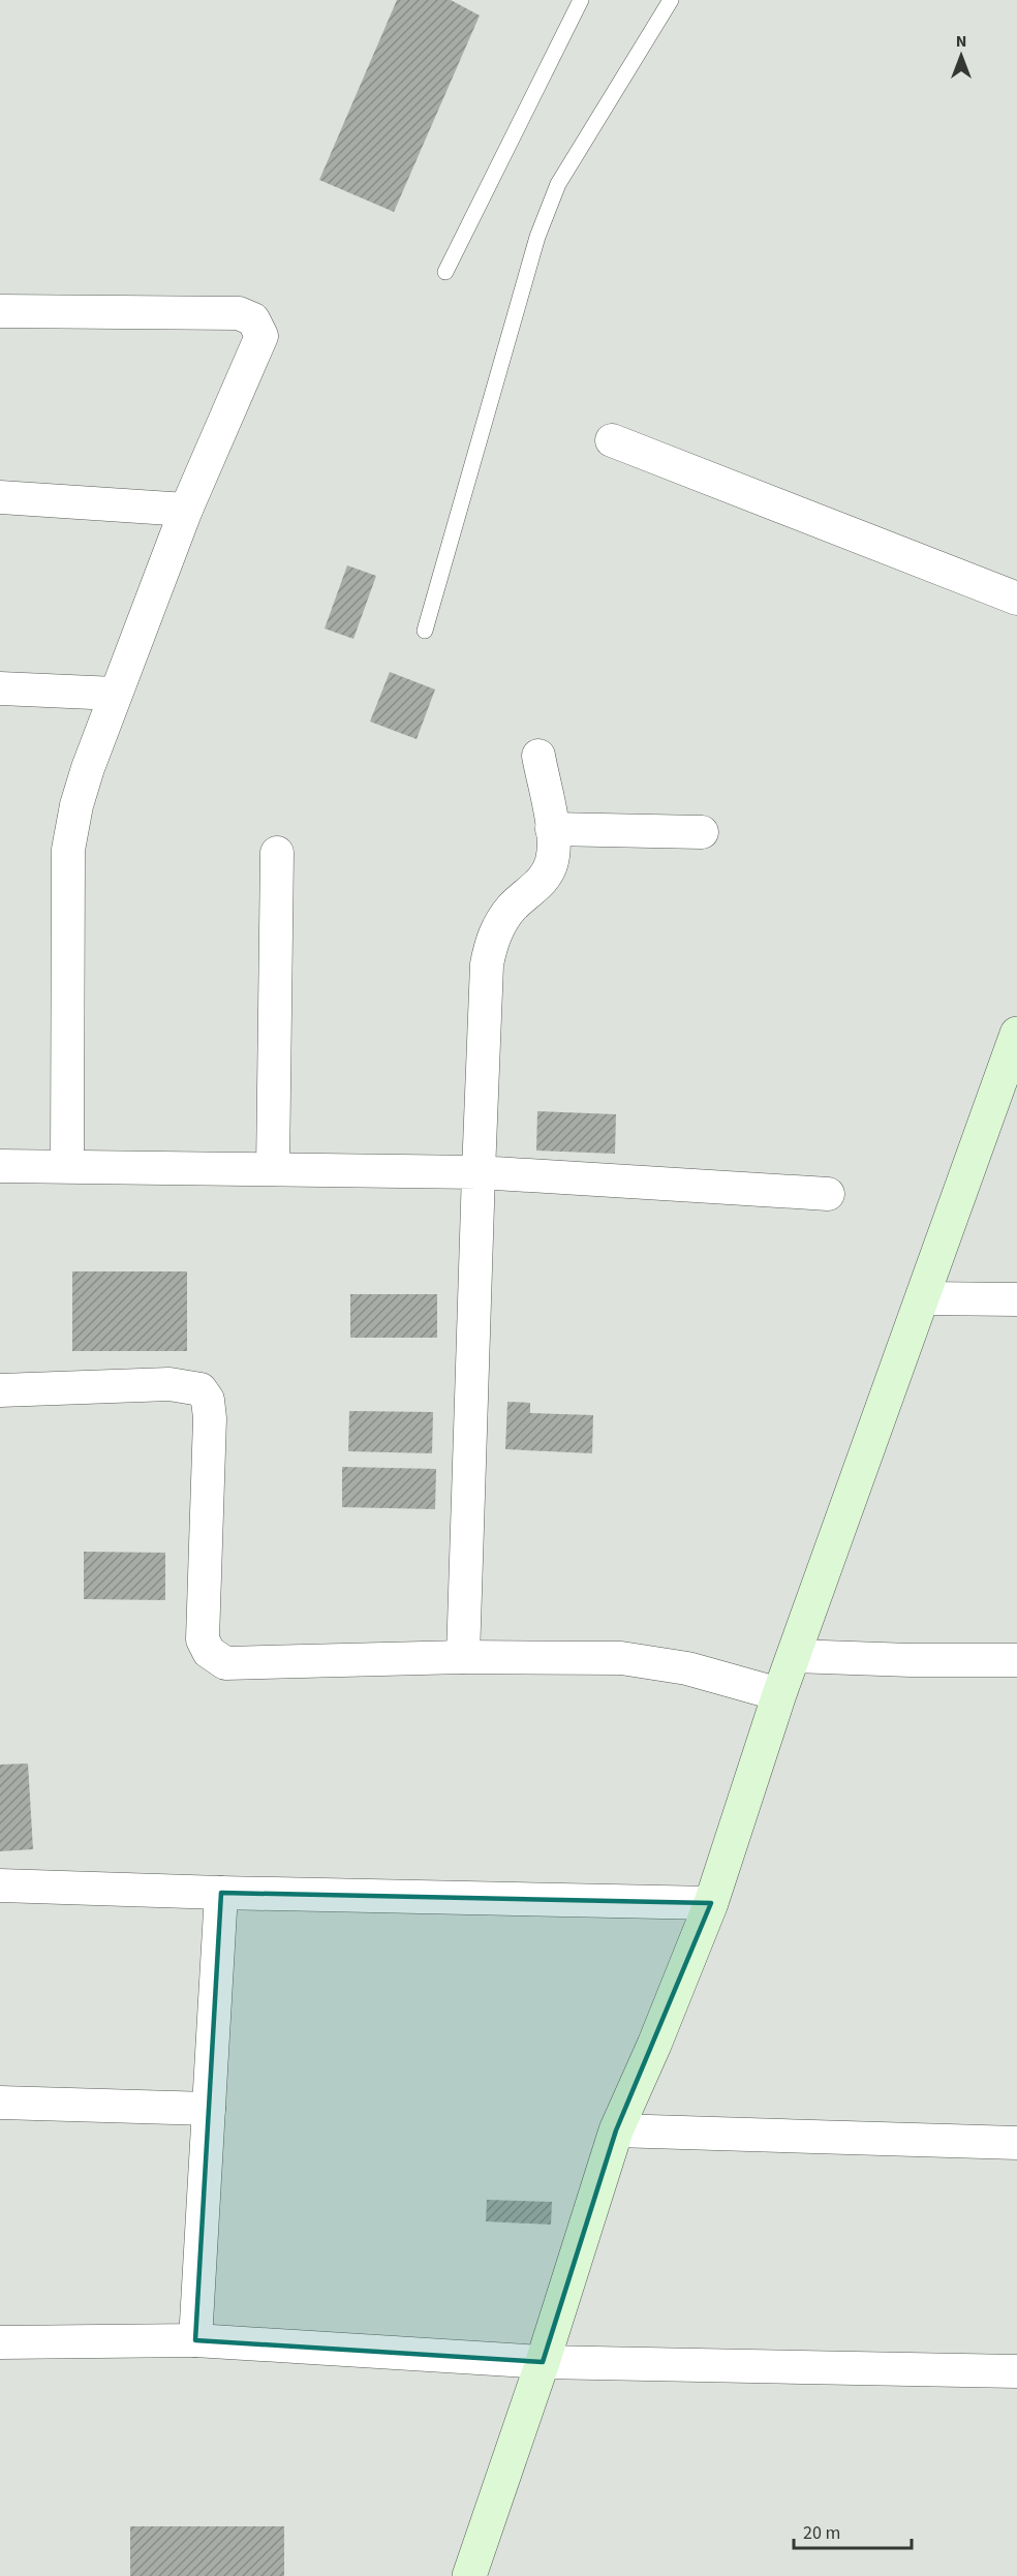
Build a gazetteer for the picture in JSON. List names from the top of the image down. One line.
{"scale_bar":"20 m","north":"top"}
